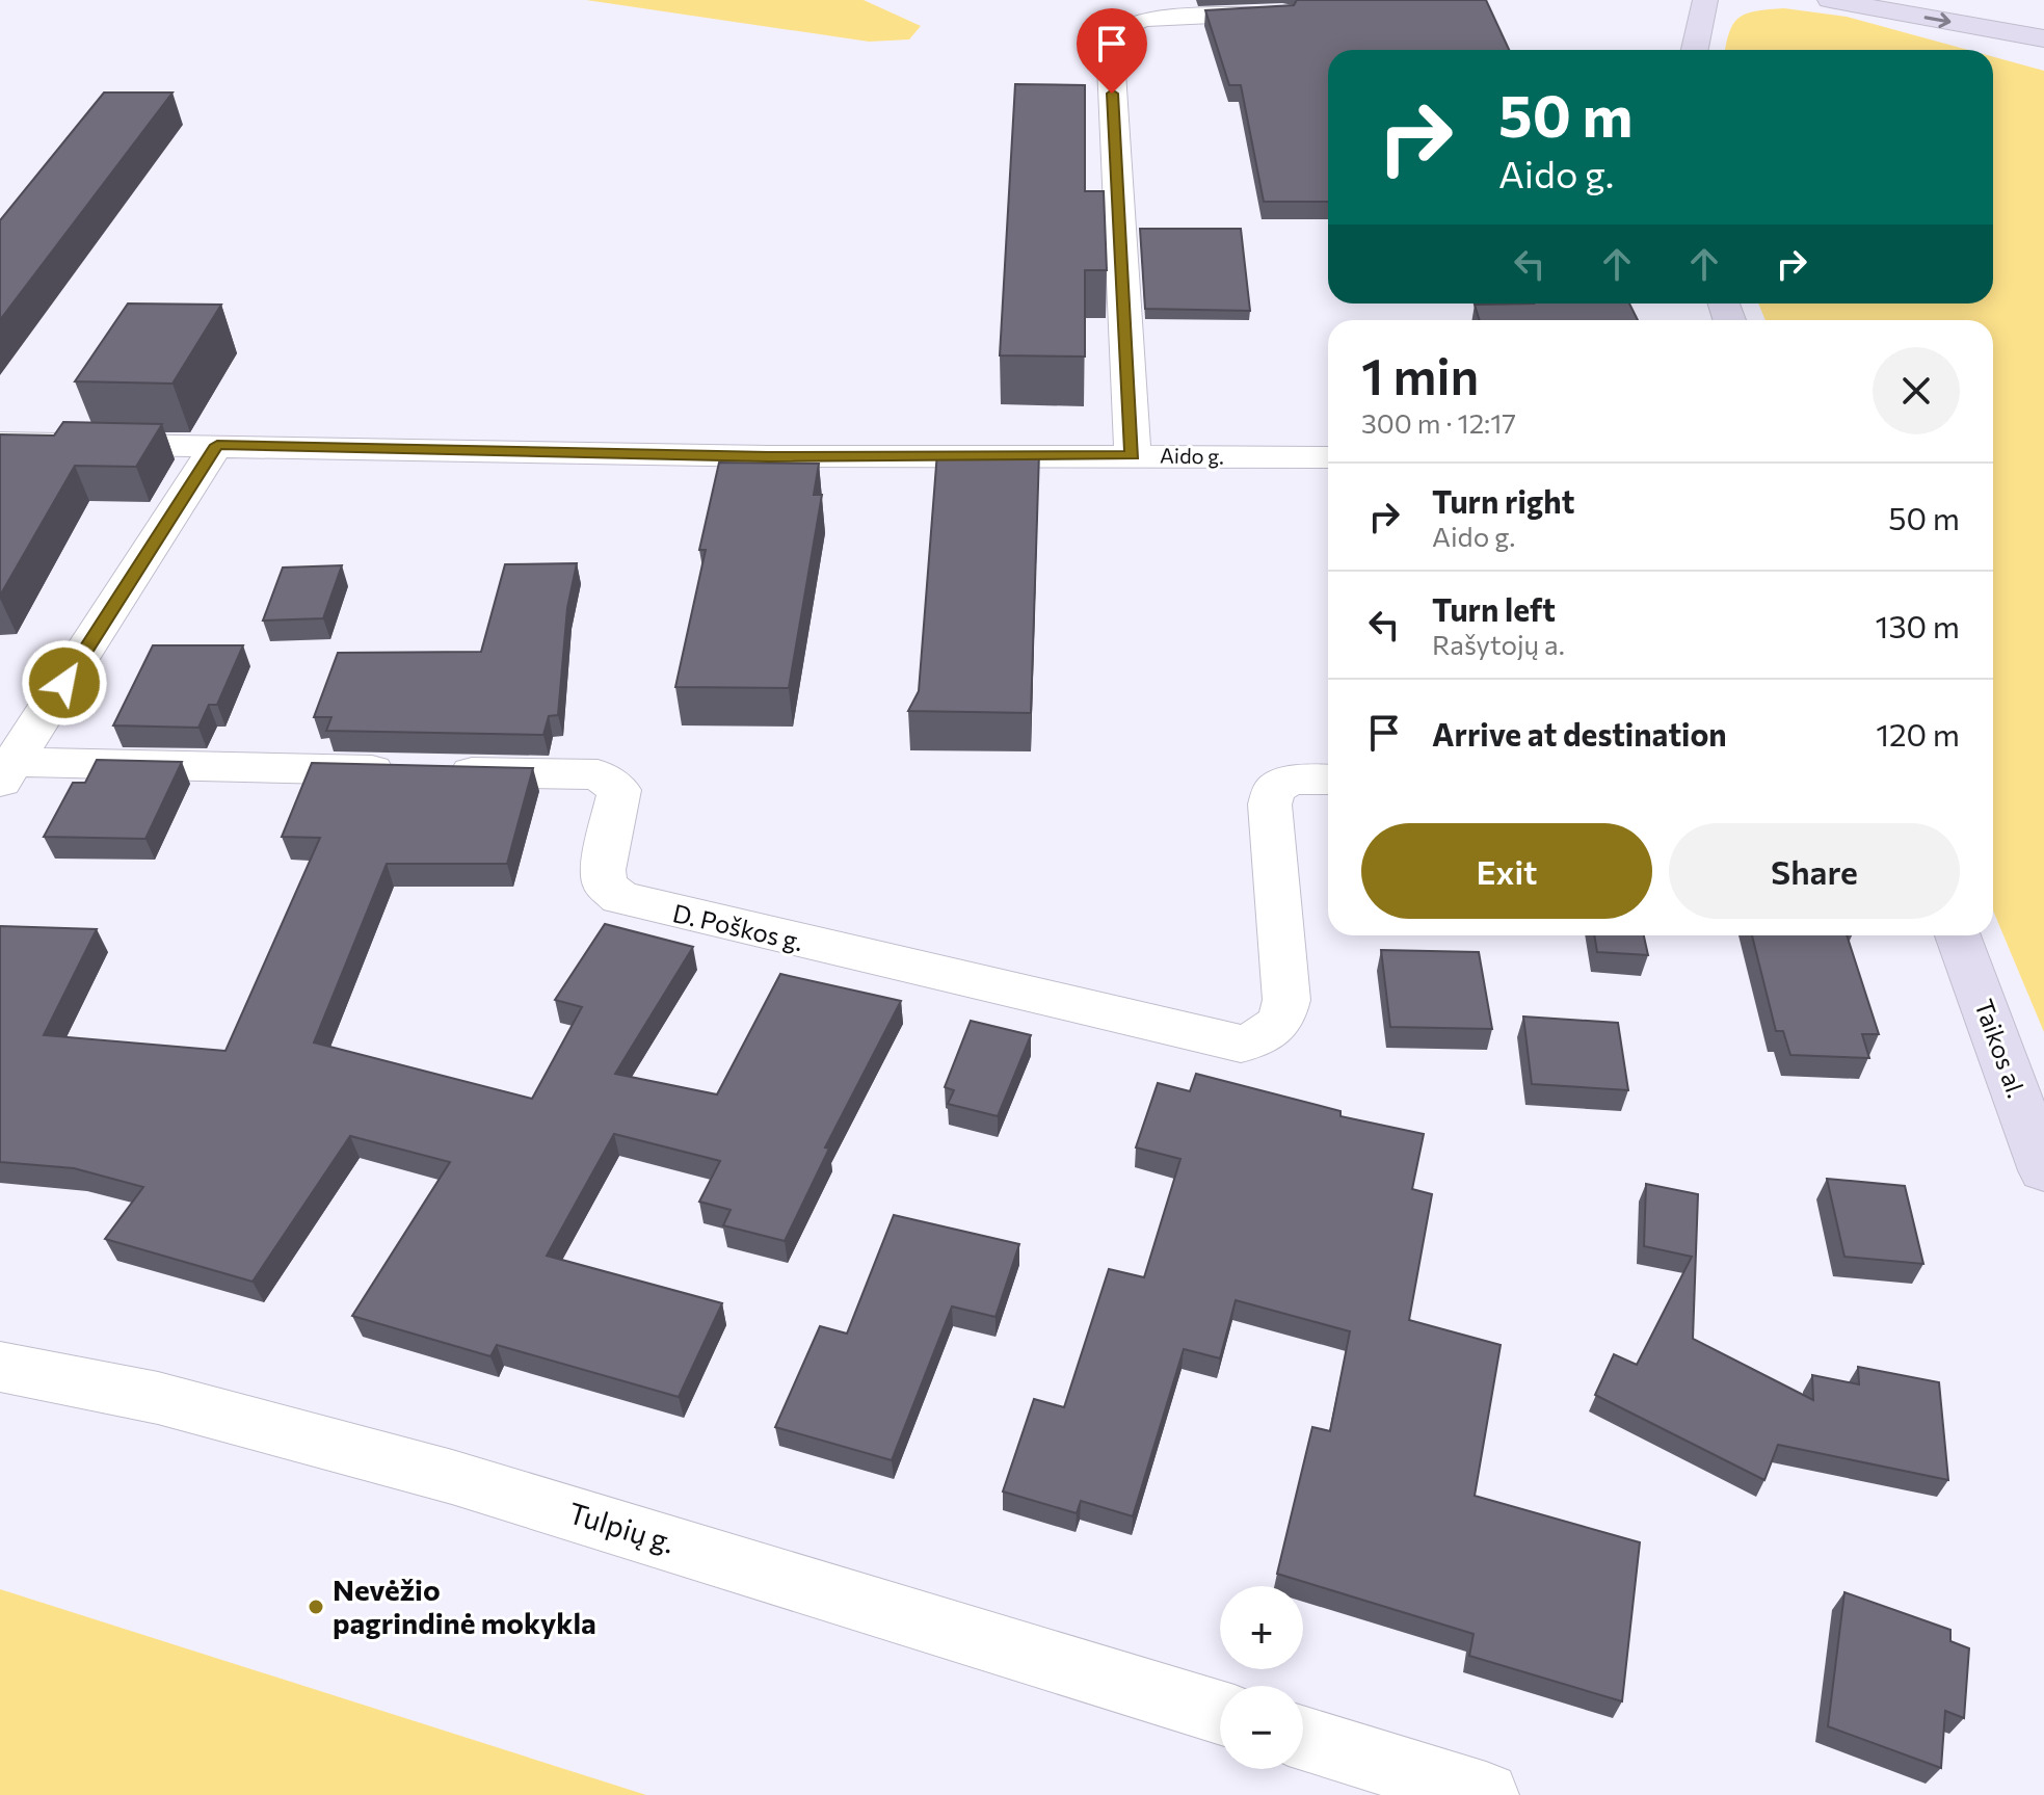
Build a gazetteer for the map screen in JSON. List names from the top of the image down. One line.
{"streets":{"main road":["Taikos al."],"street":["Aido g.","D. Poškos g.","Tulpių g."]},"places":["Nevėžio pagrindinė mokykla"],"page":{"turn":["50 m","Aido g."],"heading":["1 min","300 m · 12:17"],"list":[{"name":"Turn right","note":"Aido g.","value":"50 m"},{"name":"Turn left","note":"Rašytojų a.","value":"130 m"},{"name":"Arrive at destination","value":"120 m"}],"buttons":["Exit","Share"],"map_buttons":["+","−"]}}
